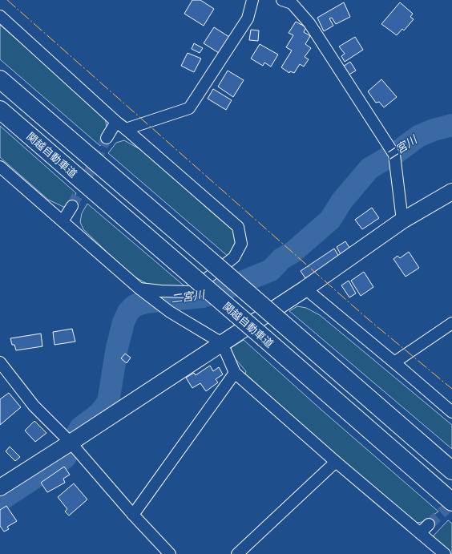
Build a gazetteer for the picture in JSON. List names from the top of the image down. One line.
{"streets":{"highway":["関越自動車道"]},"water":["二宮川"]}
